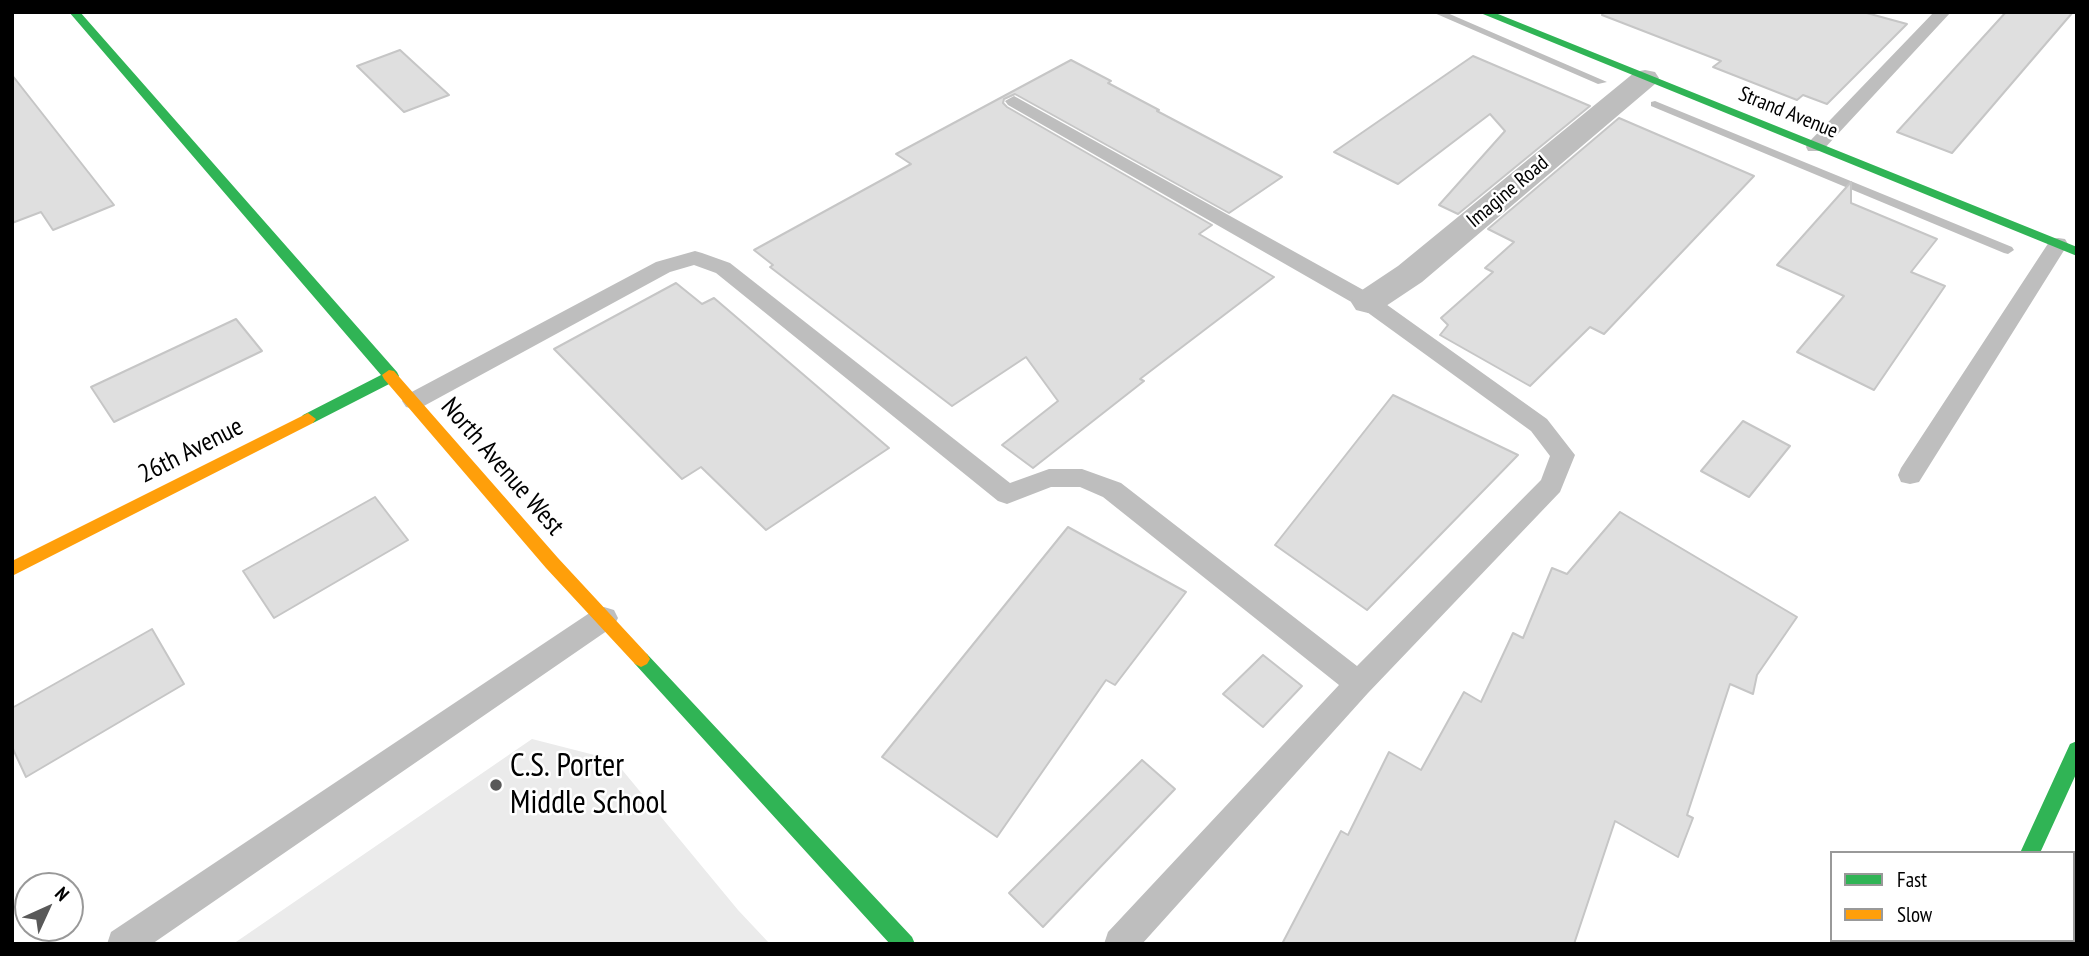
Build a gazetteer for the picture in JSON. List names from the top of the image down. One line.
{"streets":{"main road":["Strand Avenue","26th Avenue","North Avenue West"],"street":["Imagine Road"]},"crossings":[["Strand Avenue","Imagine Road"],["26th Avenue","North Avenue West"]],"places":["C.S. Porter Middle School"],"legend":["Fast","Slow"],"north":"top right"}
